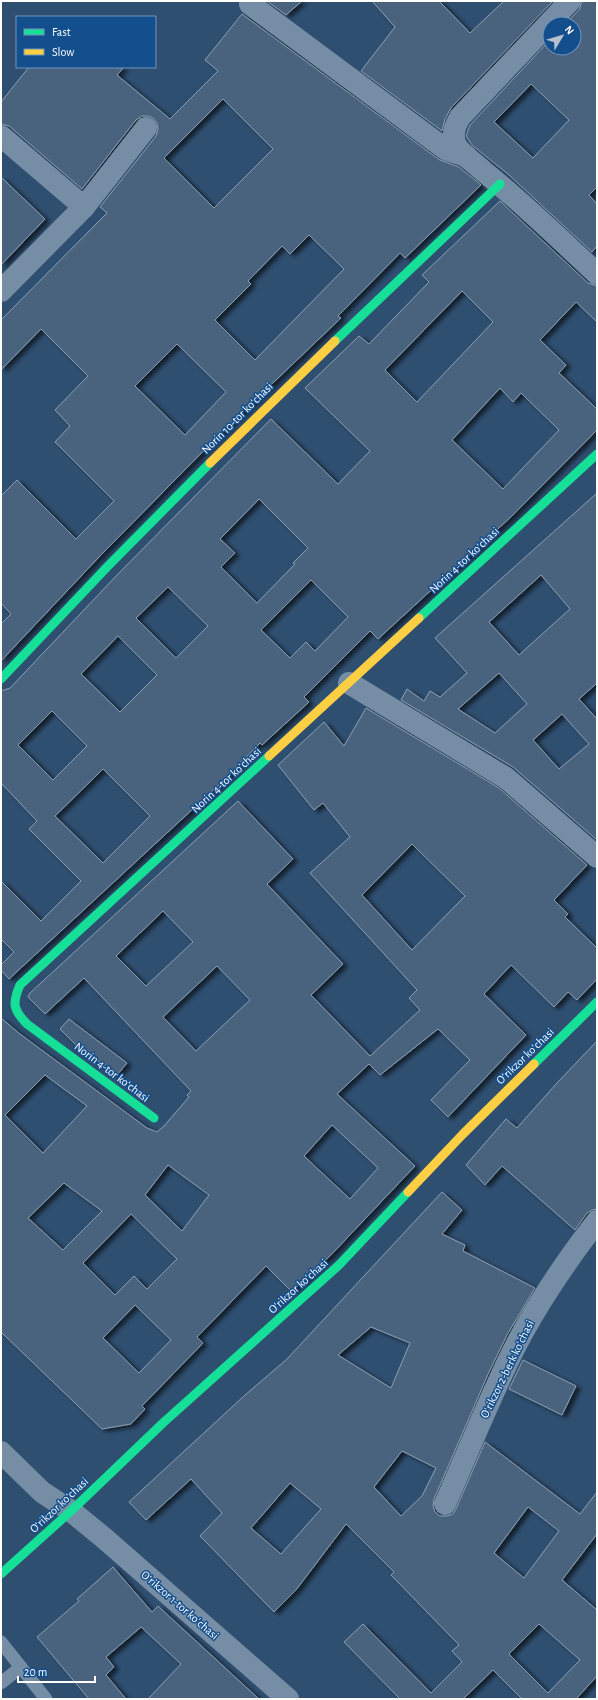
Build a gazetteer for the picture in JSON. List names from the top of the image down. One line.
{"streets":{"street":["Norin 10-tor koʻchasi","Norin 4-tor koʻchasi","Oʻrikzor koʻchasi","Oʻrikzor 2-berk koʻchasi","Oʻrikzor 1-tor koʻchasi"]},"crossings":[["Oʻrikzor koʻchasi","Oʻrikzor 1-tor koʻchasi"]],"legend":["Fast","Slow"],"scale_bar":"20 m","north":"top right"}
